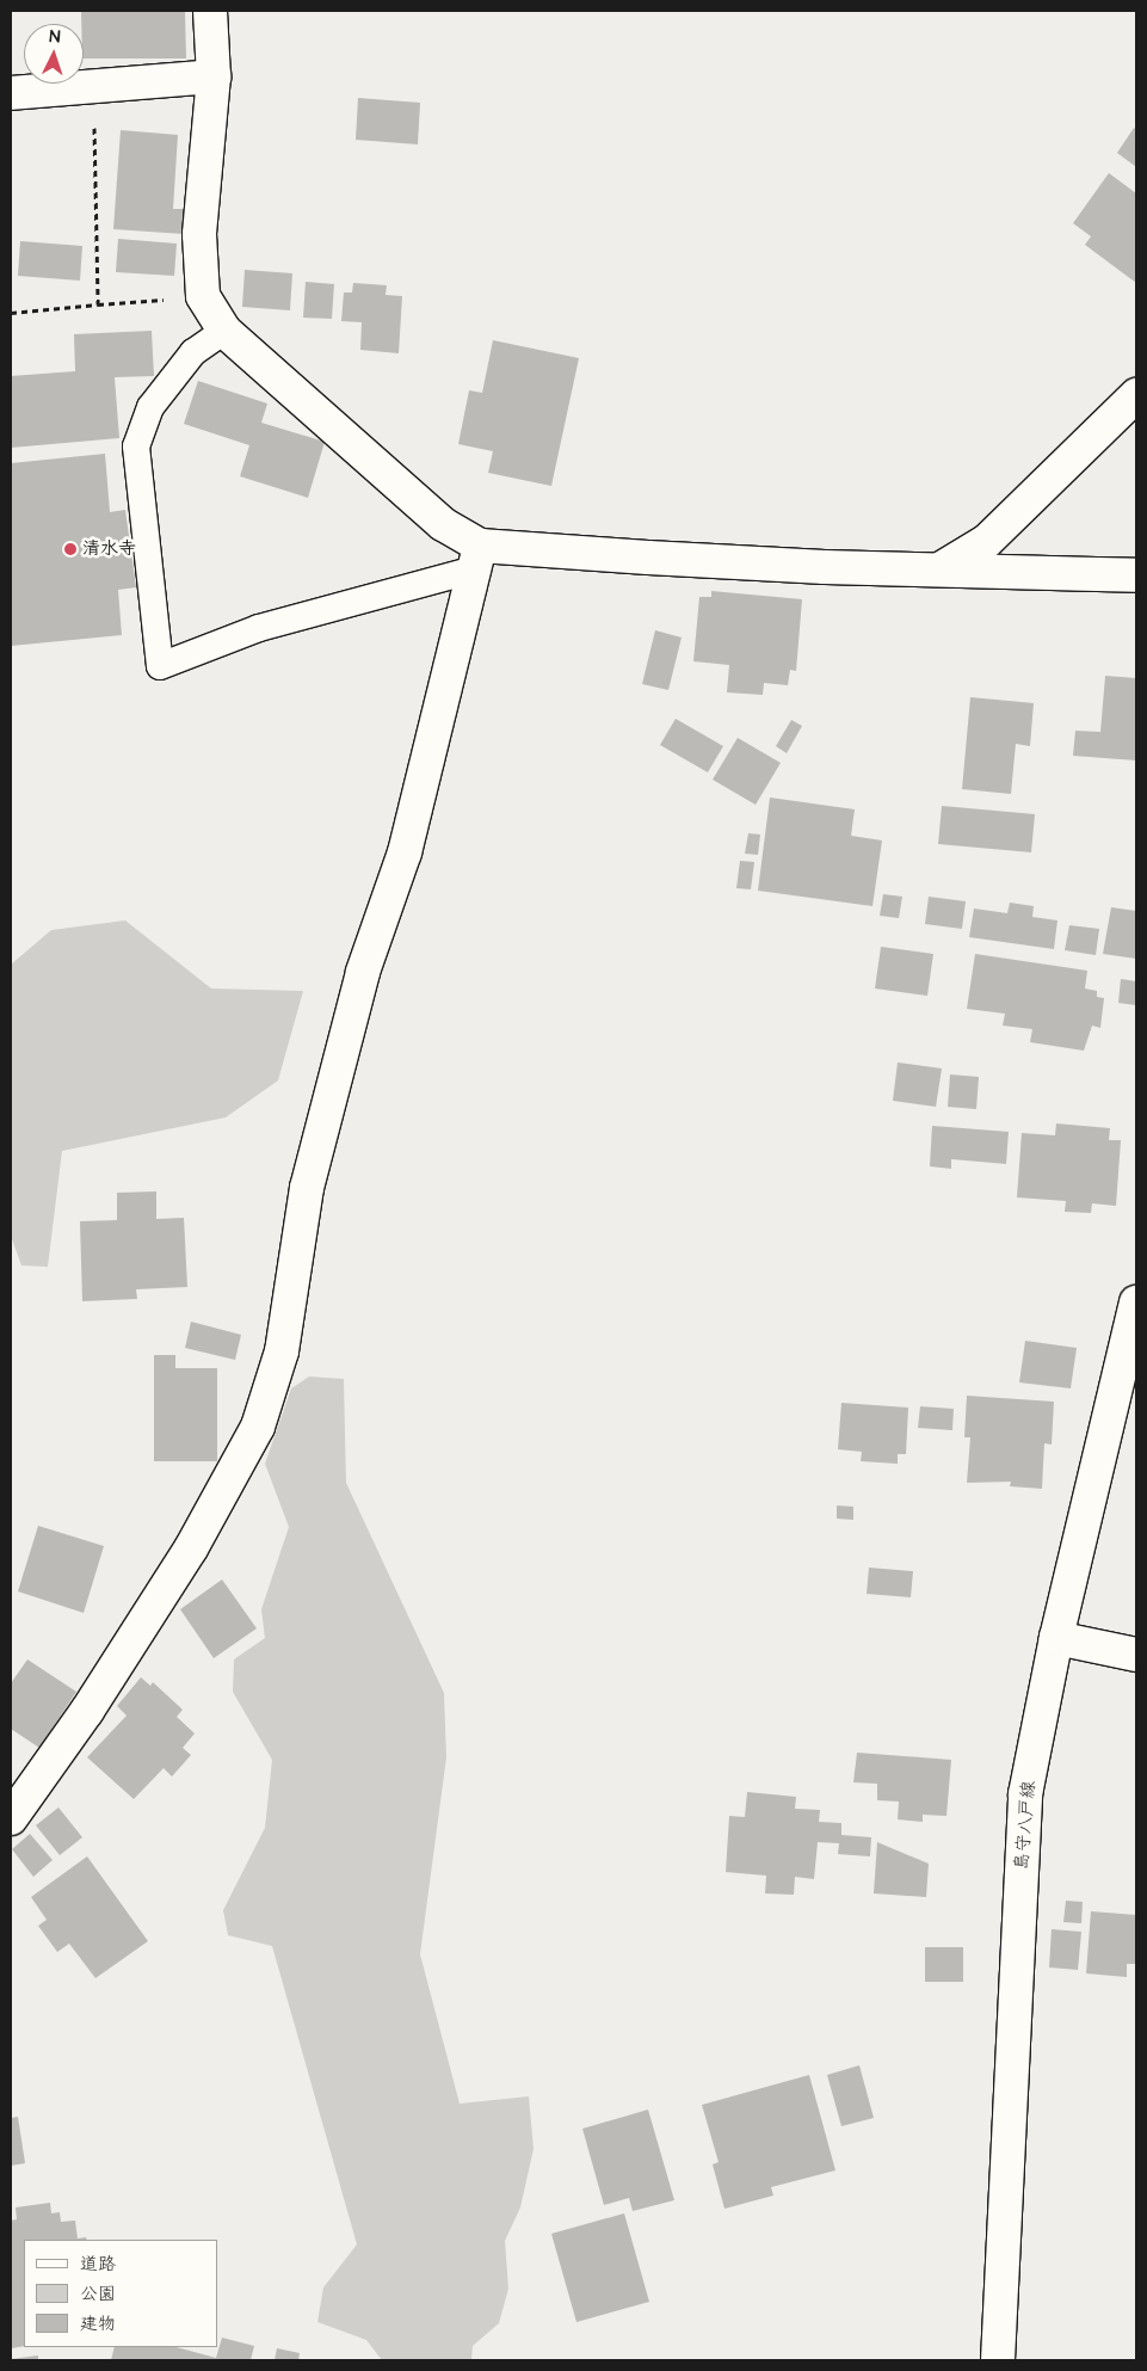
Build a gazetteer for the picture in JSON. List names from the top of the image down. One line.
{"streets":{"street":["島守八戸線"]},"places":["清水寺"],"legend":["道路","公園","建物"],"north":"top"}
